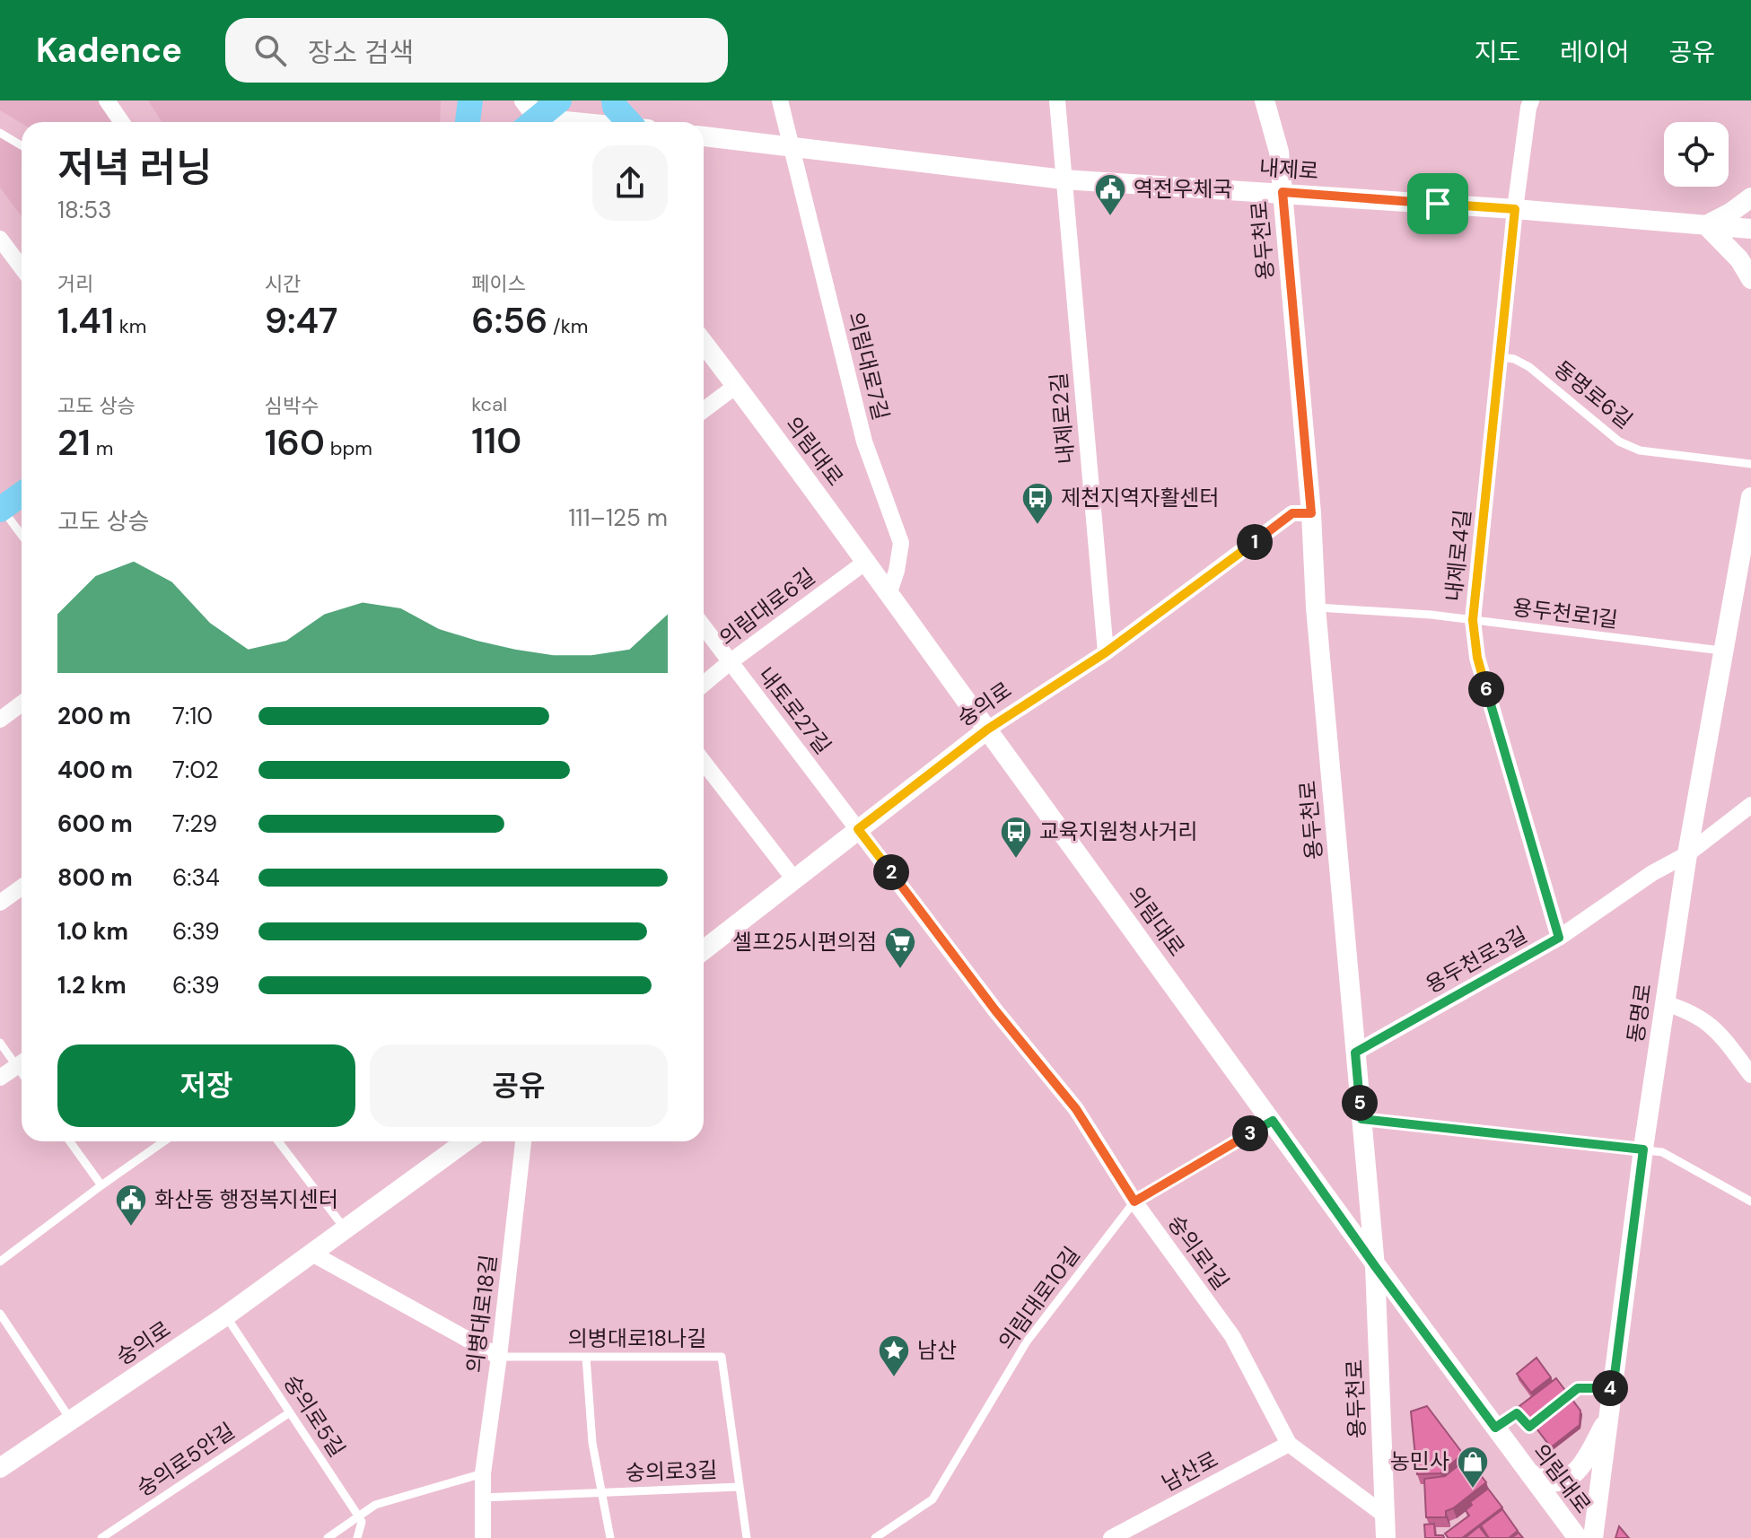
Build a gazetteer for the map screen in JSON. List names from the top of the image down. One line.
{"streets":{"street":["내제로","용두천로","의림대로7길","내제로2길","의림대로","내제로4길","의림대로6길","숭의로","내토로27길","용두천로3길","동명로","숭의로1길","의병대로18길","남산로"],"lane":["동명로6길","용두천로1길","의림대로10길","의병대로18나길","숭의로5길","숭의로5안길","숭의로3길"]},"crossings":[["내제로","용두천로"],["내제로","의림대로7길"],["내제로","내제로2길"],["내제로","내제로4길"],["용두천로","의림대로"],["용두천로","용두천로1길"],["용두천로","숭의로"],["용두천로","용두천로3길"],["용두천로","숭의로1길"],["의림대로7길","의림대로"],["동명로6길","내제로4길"],["내제로2길","숭의로"],["의림대로","의림대로6길"],["의림대로","숭의로"],["의림대로","의림대로10길"],["내제로4길","용두천로1길"],["내제로4길","용두천로3길"],["의림대로6길","내토로27길"],["용두천로1길","동명로"],["숭의로","내토로27길"],["숭의로","숭의로1길"],["숭의로","숭의로5길"],["내토로27길","숭의로1길"],["용두천로3길","동명로"],["숭의로1길","의림대로10길"],["숭의로1길","남산로"],["의병대로18길","의병대로18나길"],["의병대로18나길","숭의로3길"],["숭의로5길","숭의로5안길"]],"places":{"public building":["역전우체국","화산동 행정복지센터"],"bus stop":["제천지역자활센터","교육지원청사거리"],"supermarket":["셀프25시편의점"],"place":["남산"],"shop":["농민사"]},"page":{"header":"Kadence","search":"장소 검색","nav":["지도","레이어","공유"],"heading":["저녁 러닝","18:53"],"stats":[["거리","1.41 km"],["시간","9:47"],["페이스","6:56 /km"],["고도 상승","21 m"],["심박수","160 bpm"],["kcal","110"]],"chart":["고도 상승","111–125 m"],"pins":["1","6","2","5","3","4"],"list":[{"name":"200 m","note":"7:10"},{"name":"400 m","note":"7:02"},{"name":"600 m","note":"7:29"},{"name":"800 m","note":"6:34"},{"name":"1.0 km","note":"6:39"},{"name":"1.2 km","note":"6:39"}],"buttons":["저장","공유"]}}
